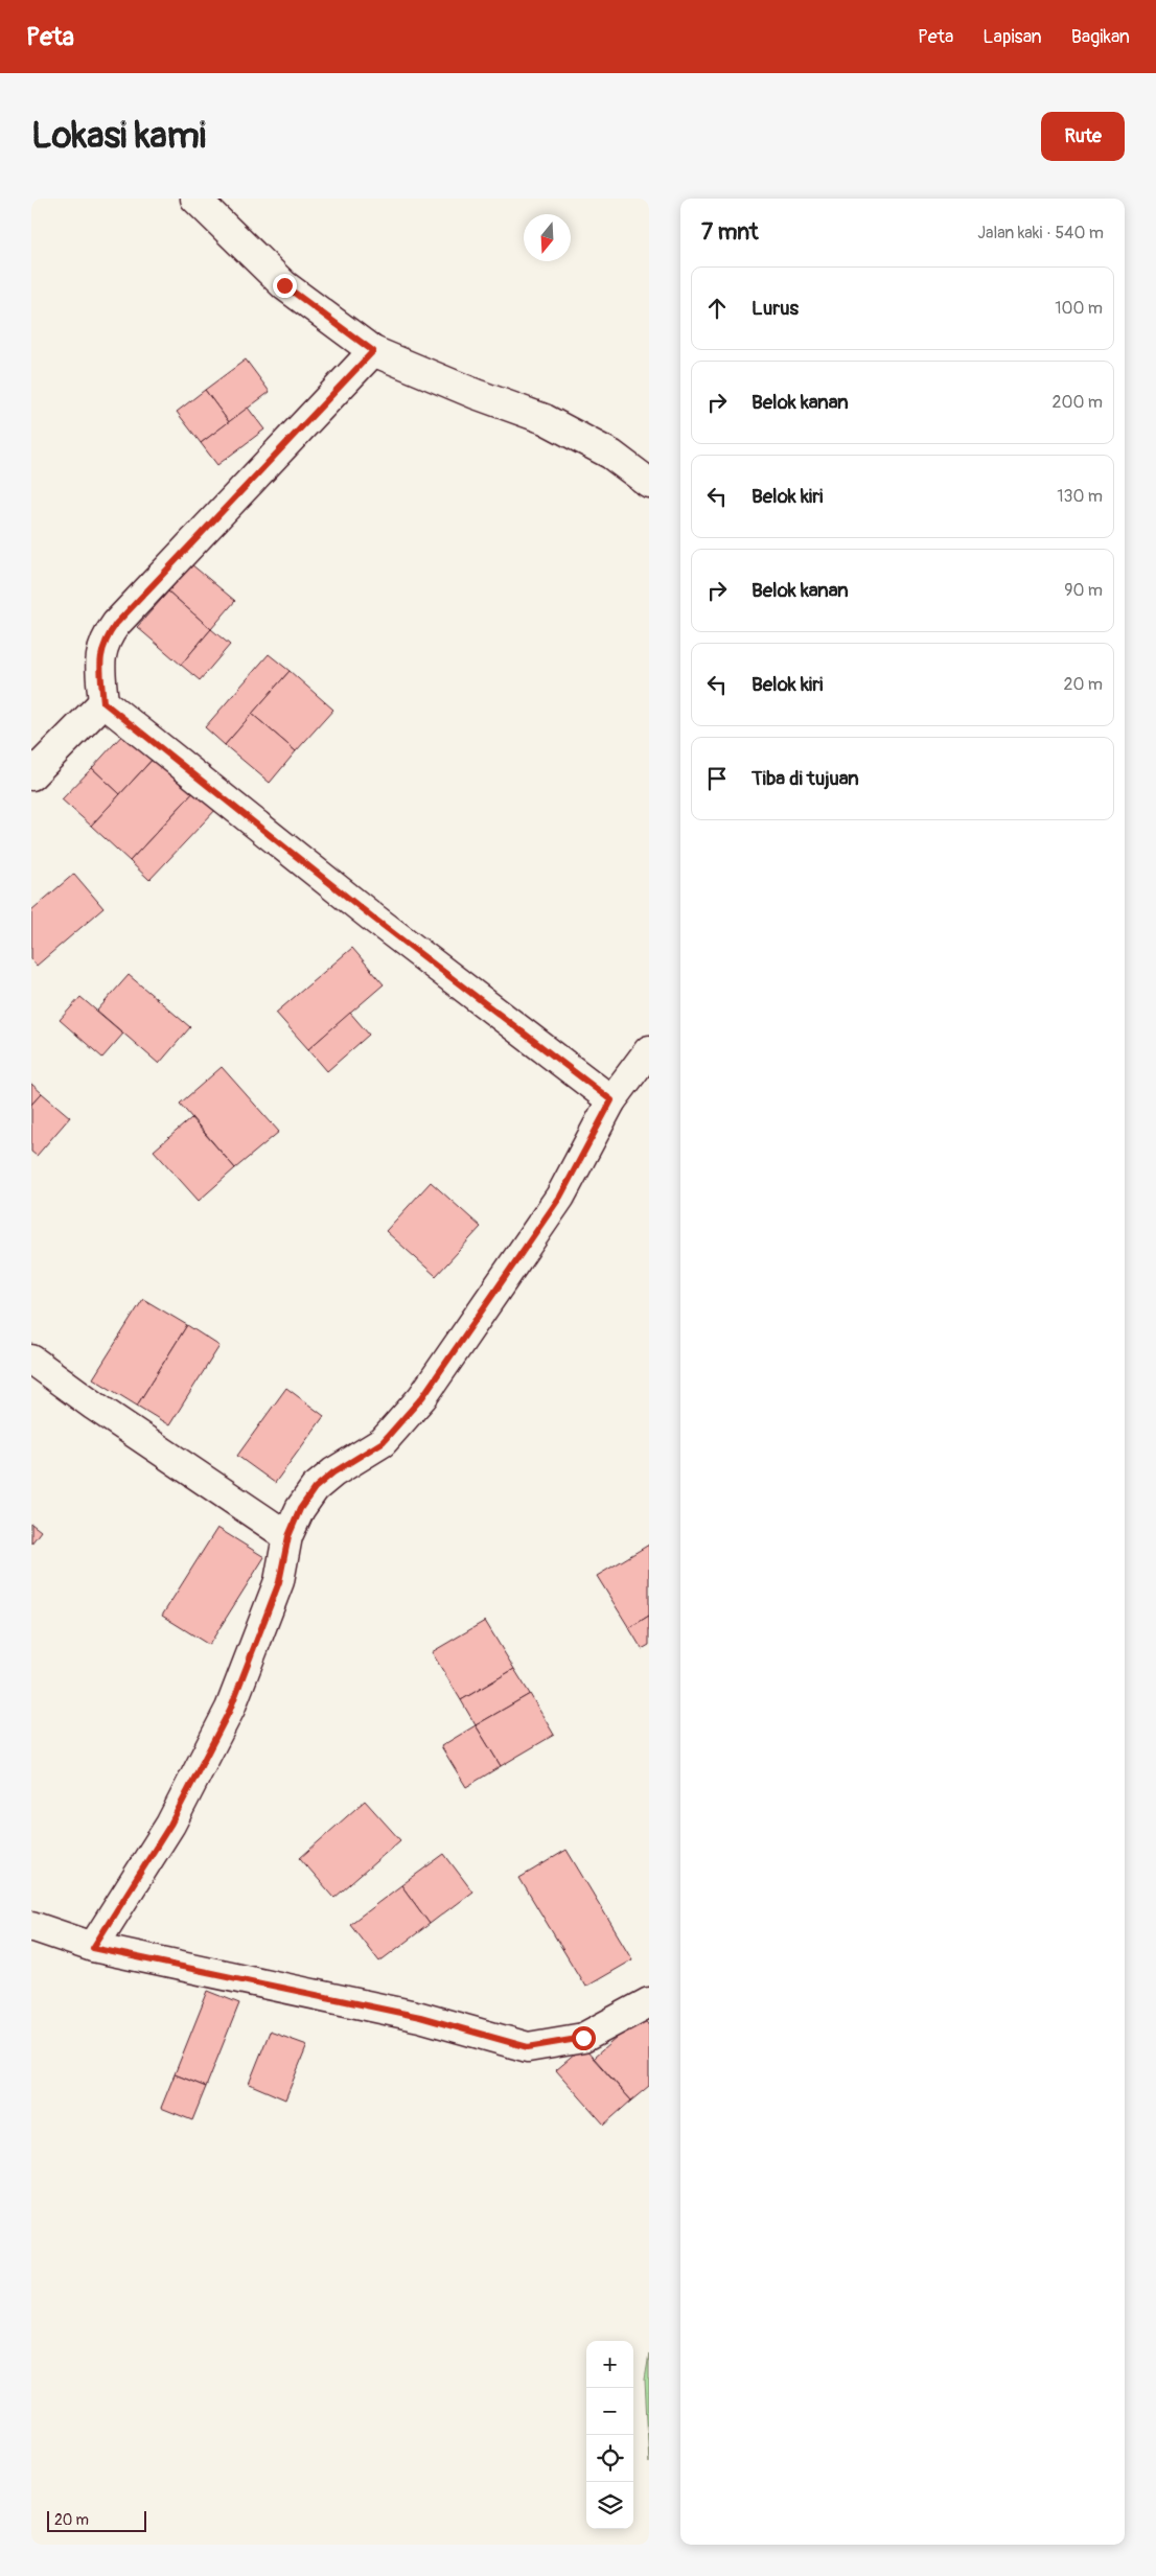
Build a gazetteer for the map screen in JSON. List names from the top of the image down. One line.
{"scale_bar":"20 m","north":"bottom","page":{"header":"Peta","nav":["Peta","Lapisan","Bagikan"],"buttons":"Rute","title":"Lokasi kami","heading":["7 mnt","Jalan kaki · 540 m"],"list":[["Lurus","100 m"],["Belok kanan","200 m"],["Belok kiri","130 m"],["Belok kanan","90 m"],["Belok kiri","20 m"],"Tiba di tujuan"],"map_buttons":["+","−"],"scale":"20 m"}}
